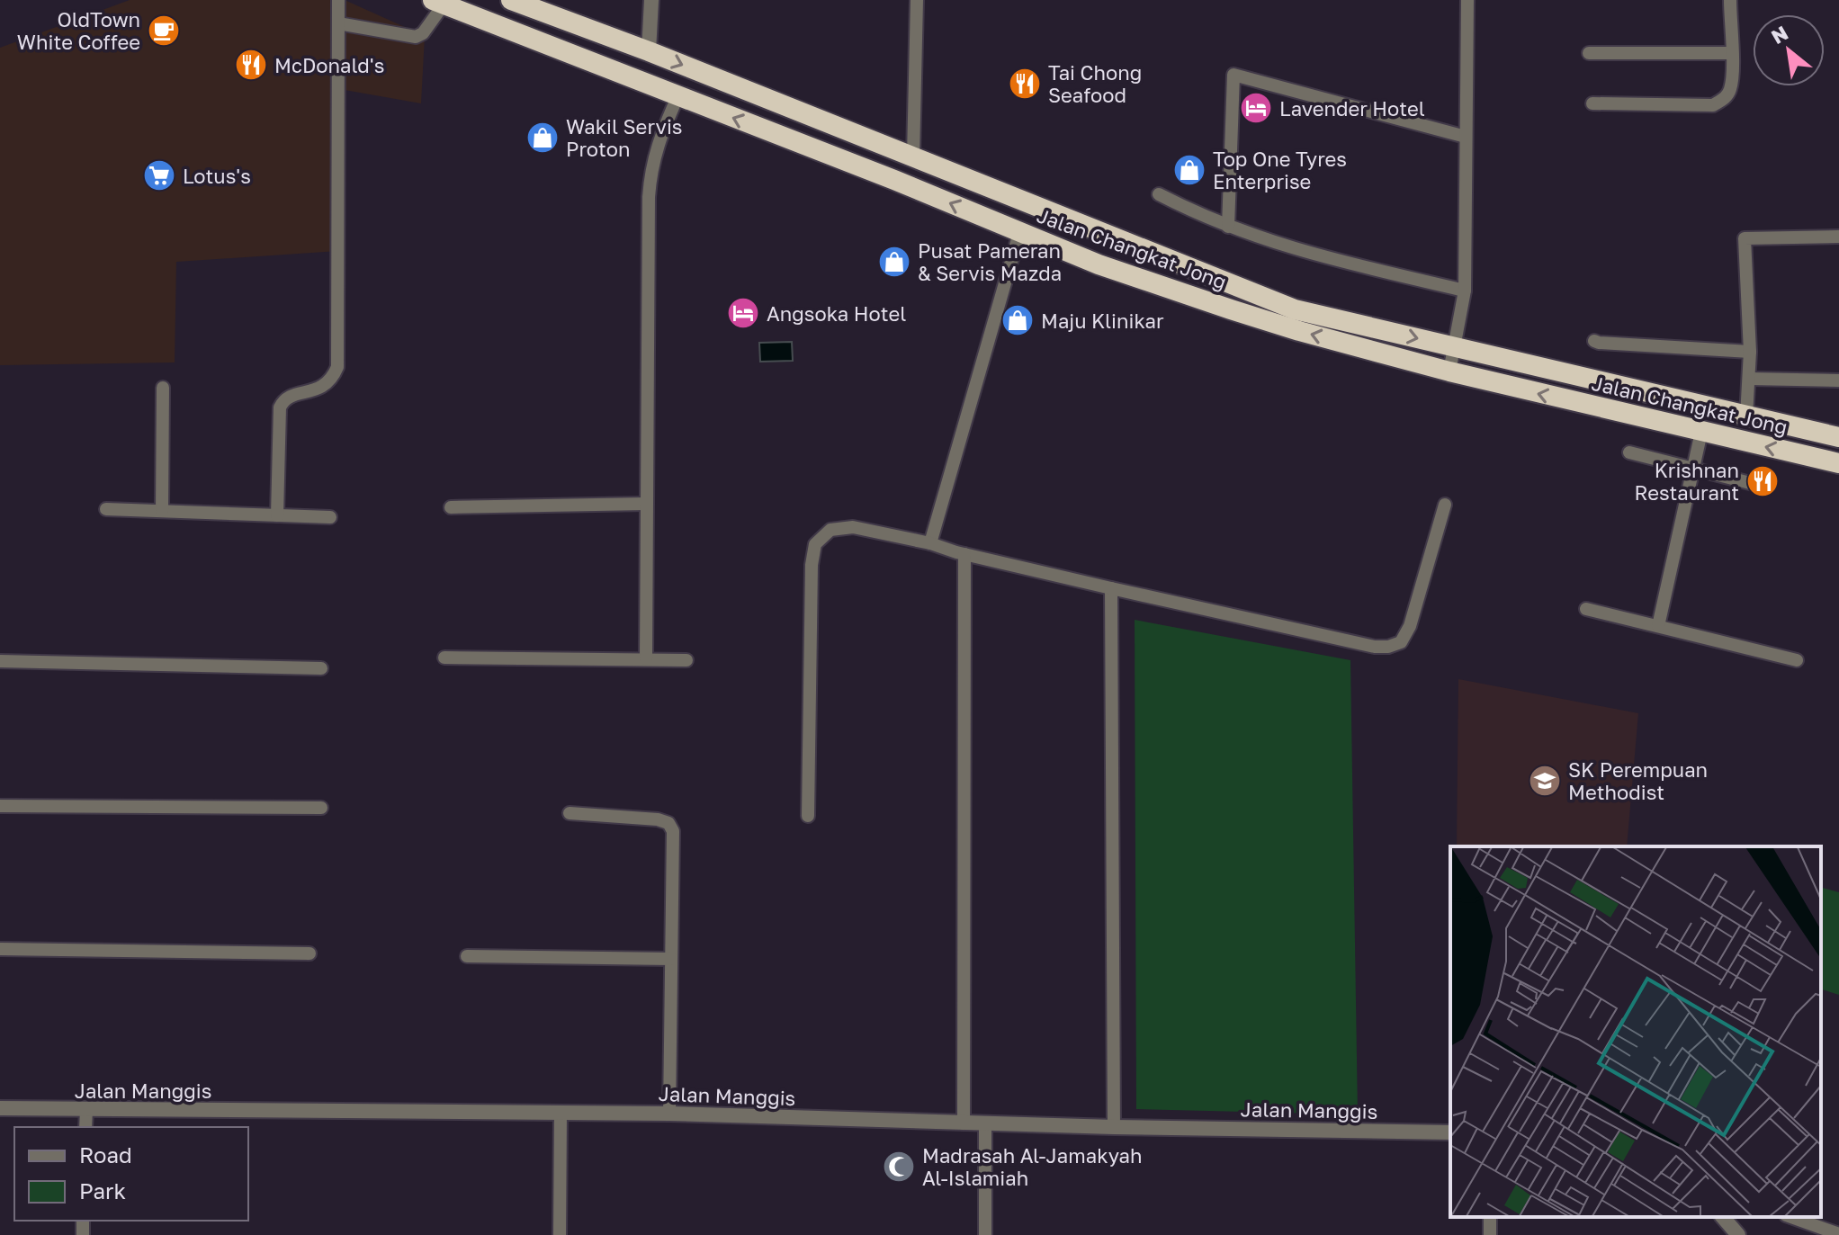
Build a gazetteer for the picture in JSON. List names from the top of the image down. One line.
{"streets":{"highway":["Jalan Changkat Jong"],"street":["Jalan Manggis"]},"places":{"cafe":["OldTown White Coffee"],"restaurant":["McDonald's","Tai Chong Seafood","Krishnan Restaurant"],"hotel":["Lavender Hotel","Angsoka Hotel"],"shop":["Wakil Servis Proton","Top One Tyres Enterprise","Pusat Pameran & Servis Mazda","Maju Klinikar"],"supermarket":["Lotus's"],"school or university":["SK Perempuan Methodist"],"mosque":["Madrasah Al-Jamakyah Al-Islamiah"]},"legend":["Road","Park"],"north":"top left"}
